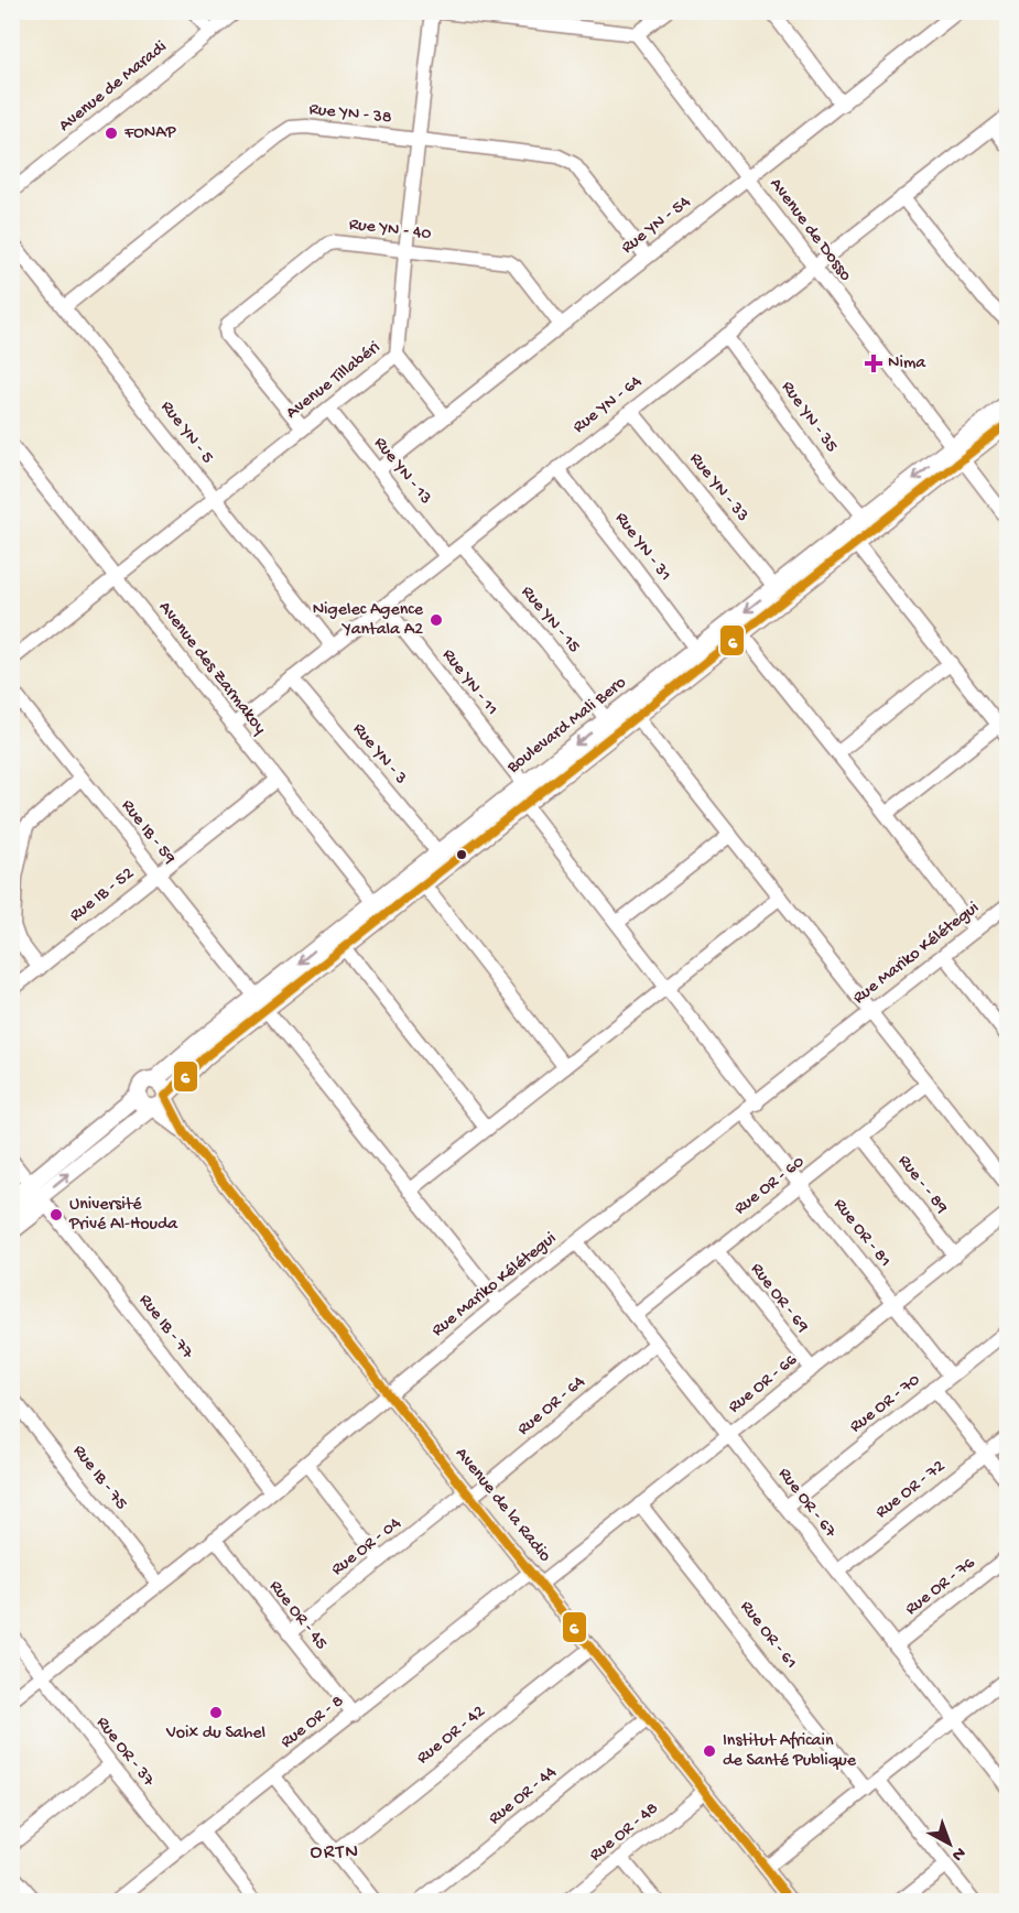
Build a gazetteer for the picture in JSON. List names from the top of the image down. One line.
{"streets":{"main road":["Boulevard Mali Bero"],"street":["Avenue de Maradi","Rue YN - 38","Rue YN - 54","Rue YN - 40","Avenue de Dosso","Avenue Tillabéri","Rue YN - 64","Rue YN - 35","Rue YN - 5","Rue YN - 13","Rue YN - 33","Rue YN - 31","Rue YN - 15","Avenue des Zarmakoy","Rue YN - 11","Rue YN - 3","Rue IB - 59","Rue IB - 52","Rue Mariko Kélétegui","Rue - - 89","Rue OR - 60","Rue OR - 81","Rue OR - 69","Rue IB - 77","Rue OR - 66","Rue OR - 70","Rue OR - 64","Rue IB - 75","Rue OR - 72","Rue OR - 67","Avenue de la Radio","Rue OR - 04","Rue OR - 76","Rue OR - 45","Rue OR - 61","Rue OR - 8","Rue OR - 42","Rue OR - 37","Rue OR - 44","Rue OR - 48"]},"crossings":[["Rue YN - 38","Rue YN - 54"],["Rue YN - 38","Avenue Tillabéri"],["Rue YN - 38","Rue YN - 5"],["Rue YN - 54","Rue YN - 40"],["Rue YN - 54","Avenue de Dosso"],["Rue YN - 54","Rue YN - 13"],["Rue YN - 40","Avenue Tillabéri"],["Avenue de Dosso","Rue YN - 64"],["Avenue de Dosso","Boulevard Mali Bero"],["Avenue Tillabéri","Rue YN - 5"],["Avenue Tillabéri","Rue YN - 13"],["Avenue Tillabéri","Avenue des Zarmakoy"],["Rue YN - 64","Rue YN - 35"],["Rue YN - 64","Rue YN - 5"],["Rue YN - 64","Rue YN - 13"],["Rue YN - 64","Rue YN - 33"],["Rue YN - 64","Rue YN - 31"],["Rue YN - 64","Rue YN - 15"],["Rue YN - 64","Avenue des Zarmakoy"],["Rue YN - 64","Rue YN - 11"],["Rue YN - 64","Rue YN - 3"],["Rue YN - 35","Boulevard Mali Bero"],["Rue YN - 33","Boulevard Mali Bero"],["Rue YN - 31","Boulevard Mali Bero"],["Rue YN - 15","Boulevard Mali Bero"],["Avenue des Zarmakoy","Boulevard Mali Bero"],["Avenue des Zarmakoy","Rue IB - 52"],["Rue YN - 11","Boulevard Mali Bero"],["Rue YN - 11","Rue Mariko Kélétegui"],["Boulevard Mali Bero","Rue YN - 3"],["Boulevard Mali Bero","Rue IB - 59"],["Rue IB - 59","Rue IB - 52"],["Rue IB - 59","Rue Mariko Kélétegui"],["Rue Mariko Kélétegui","Rue OR - 81"],["Rue Mariko Kélétegui","Rue IB - 77"],["Rue Mariko Kélétegui","Rue IB - 75"],["Rue Mariko Kélétegui","Rue OR - 67"],["Rue Mariko Kélétegui","Avenue de la Radio"],["Rue Mariko Kélétegui","Rue OR - 45"],["Rue Mariko Kélétegui","Rue OR - 37"],["Rue - - 89","Rue OR - 60"],["Rue - - 89","Rue OR - 66"],["Rue OR - 60","Rue OR - 81"],["Rue OR - 60","Rue OR - 69"],["Rue OR - 60","Rue OR - 67"],["Rue OR - 81","Rue OR - 66"],["Rue OR - 81","Rue OR - 70"],["Rue OR - 69","Rue OR - 66"],["Rue OR - 66","Rue OR - 67"],["Rue OR - 66","Avenue de la Radio"],["Rue OR - 66","Rue OR - 61"],["Rue OR - 70","Rue OR - 67"],["Rue OR - 64","Rue OR - 67"],["Rue OR - 64","Avenue de la Radio"],["Rue OR - 64","Rue OR - 04"],["Rue OR - 72","Rue OR - 67"],["Rue OR - 67","Rue OR - 76"],["Avenue de la Radio","Rue OR - 04"],["Avenue de la Radio","Rue OR - 8"],["Avenue de la Radio","Rue OR - 42"],["Avenue de la Radio","Rue OR - 44"],["Avenue de la Radio","Rue OR - 48"],["Rue OR - 04","Rue OR - 45"],["Rue OR - 45","Rue OR - 8"],["Rue OR - 8","Rue OR - 37"]],"districts":["ORTN"],"places":{"other":["FONAP","Nigelec Agence Yantala A2","Université Privé Al-Houda","Voix du Sahel","Institut Africain de Santé Publique"],"health":["Nima"]},"lines":["transit line 6"],"north":"bottom right"}
